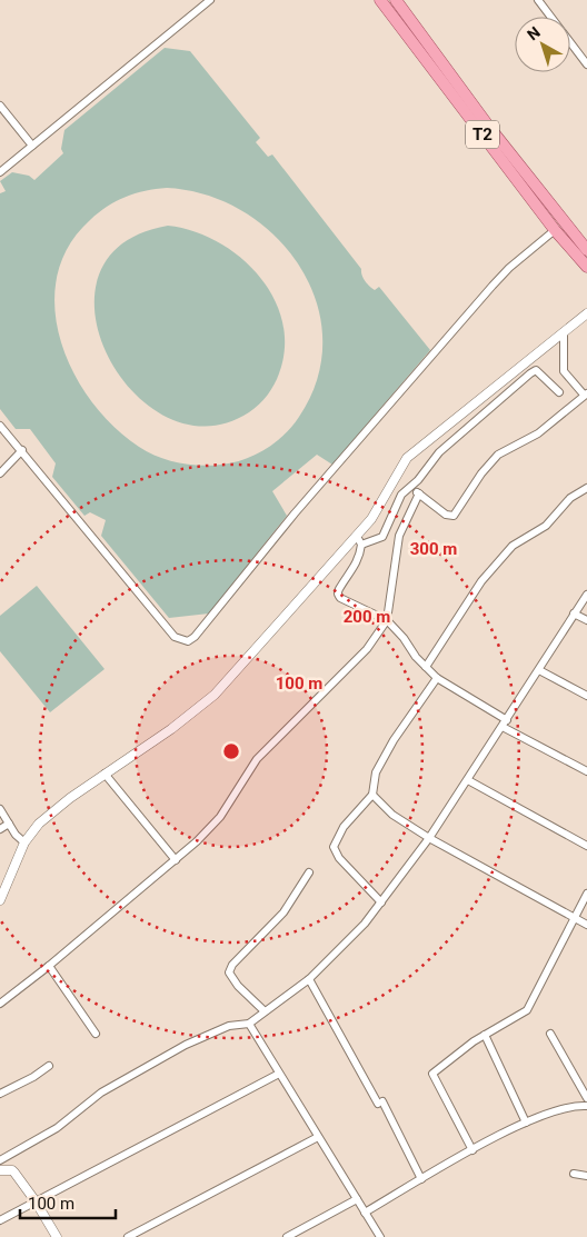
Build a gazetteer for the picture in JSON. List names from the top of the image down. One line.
{"streets":{"main road":["T2"]},"scale_bar":"100 m","north":"top left","rings":["300 m","200 m","100 m"]}
